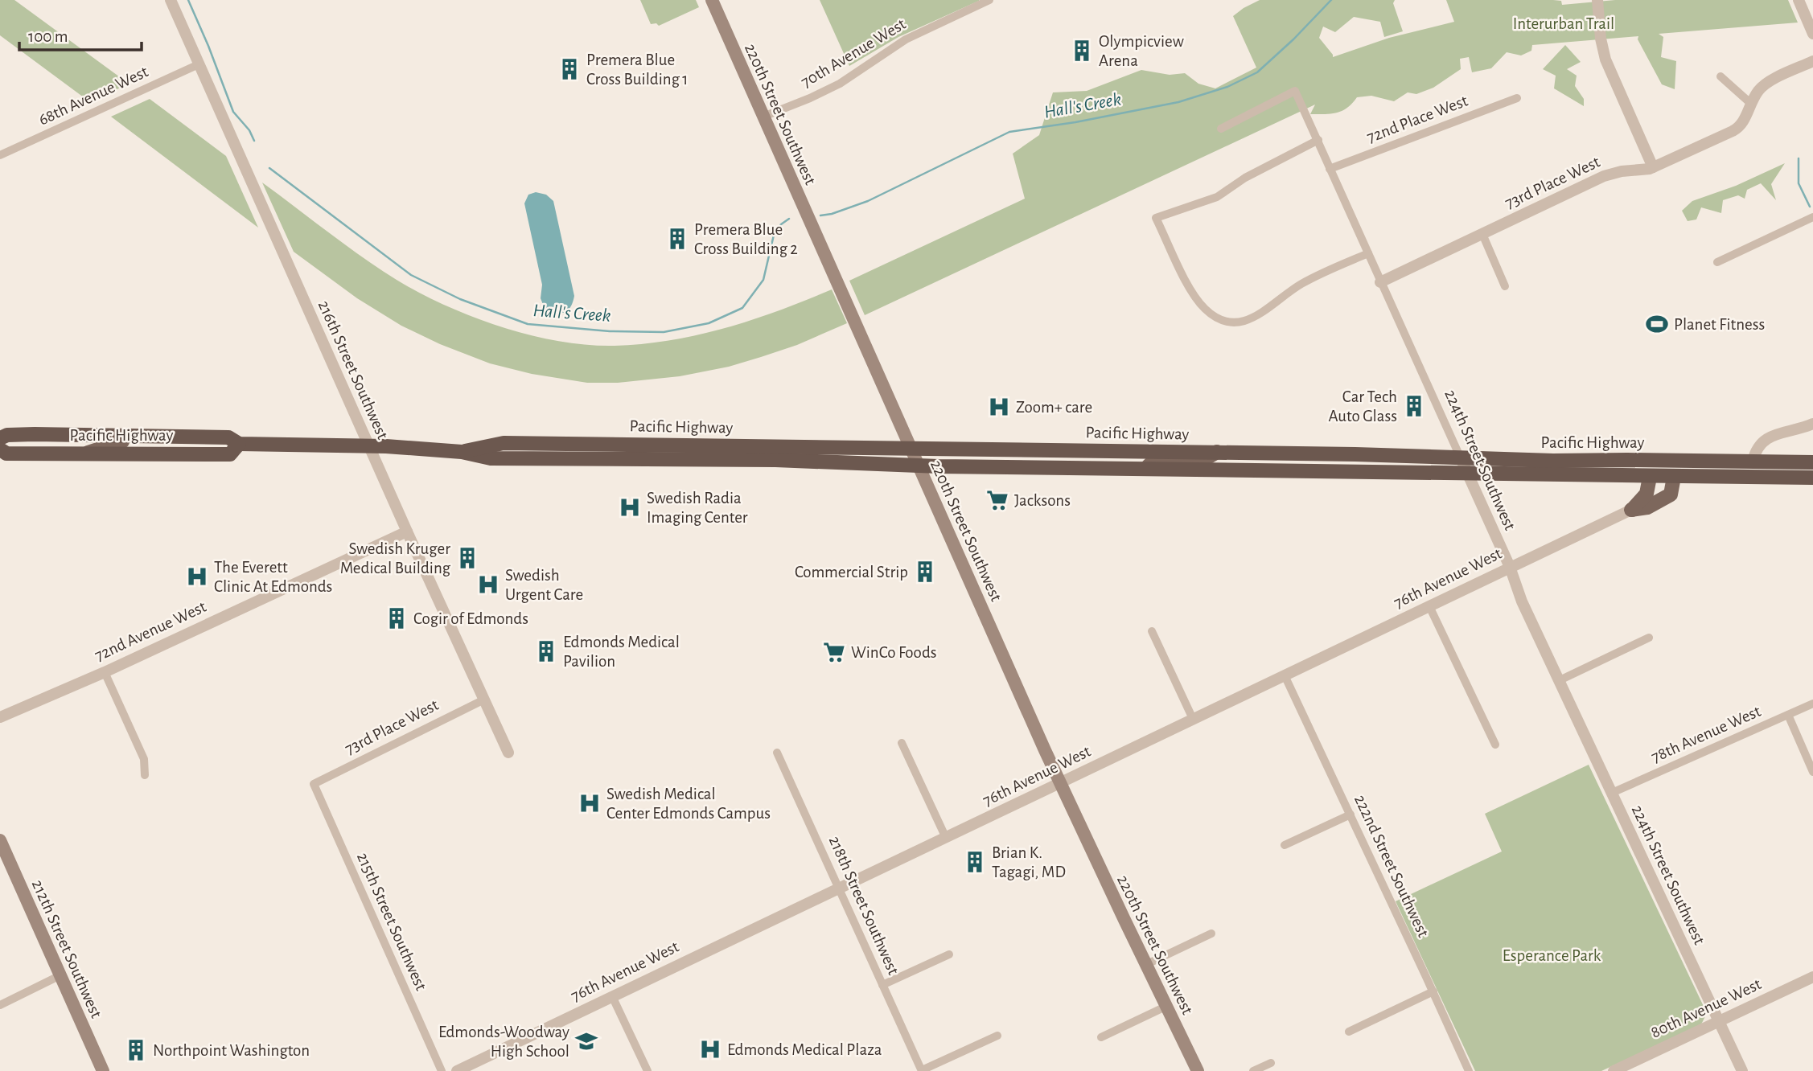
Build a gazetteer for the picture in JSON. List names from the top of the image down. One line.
{"streets":{"highway":["Pacific Highway"],"main road":["220th Street Southwest","212th Street Southwest"],"street":["70th Avenue West","68th Avenue West","72nd Place West","73rd Place West","216th Street Southwest","224th Street Southwest","76th Avenue West","72nd Avenue West","78th Avenue West","222nd Street Southwest","218th Street Southwest","215th Street Southwest","80th Avenue West"]},"crossings":[["70th Avenue West","220th Street Southwest"],["68th Avenue West","216th Street Southwest"],["220th Street Southwest","Pacific Highway"],["220th Street Southwest","76th Avenue West"],["72nd Place West","224th Street Southwest"],["73rd Place West","216th Street Southwest"],["73rd Place West","224th Street Southwest"],["73rd Place West","215th Street Southwest"],["216th Street Southwest","Pacific Highway"],["216th Street Southwest","72nd Avenue West"],["Pacific Highway","224th Street Southwest"],["224th Street Southwest","76th Avenue West"],["224th Street Southwest","78th Avenue West"],["224th Street Southwest","80th Avenue West"],["76th Avenue West","222nd Street Southwest"],["76th Avenue West","218th Street Southwest"]],"water":["Hall's Creek"],"parks":["Interurban Trail","Esperance Park"],"places":{"building":["Olympicview Arena","Premera Blue Cross Building 1","Premera Blue Cross Building 2","Car Tech Auto Glass","Swedish Kruger Medical Building","Commercial Strip","Cogir of Edmonds","Edmonds Medical Pavilion","Brian K. Tagagi, MD","Northpoint Washington"],"sports":["Planet Fitness"],"hospital":["Zoom+ care","Swedish Radia Imaging Center","The Everett Clinic At Edmonds","Swedish Urgent Care","Swedish Medical Center Edmonds Campus","Edmonds Medical Plaza"],"supermarket":["Jacksons","WinCo Foods"],"school or university":["Edmonds-Woodway High School"]},"scale_bar":"100 m"}
